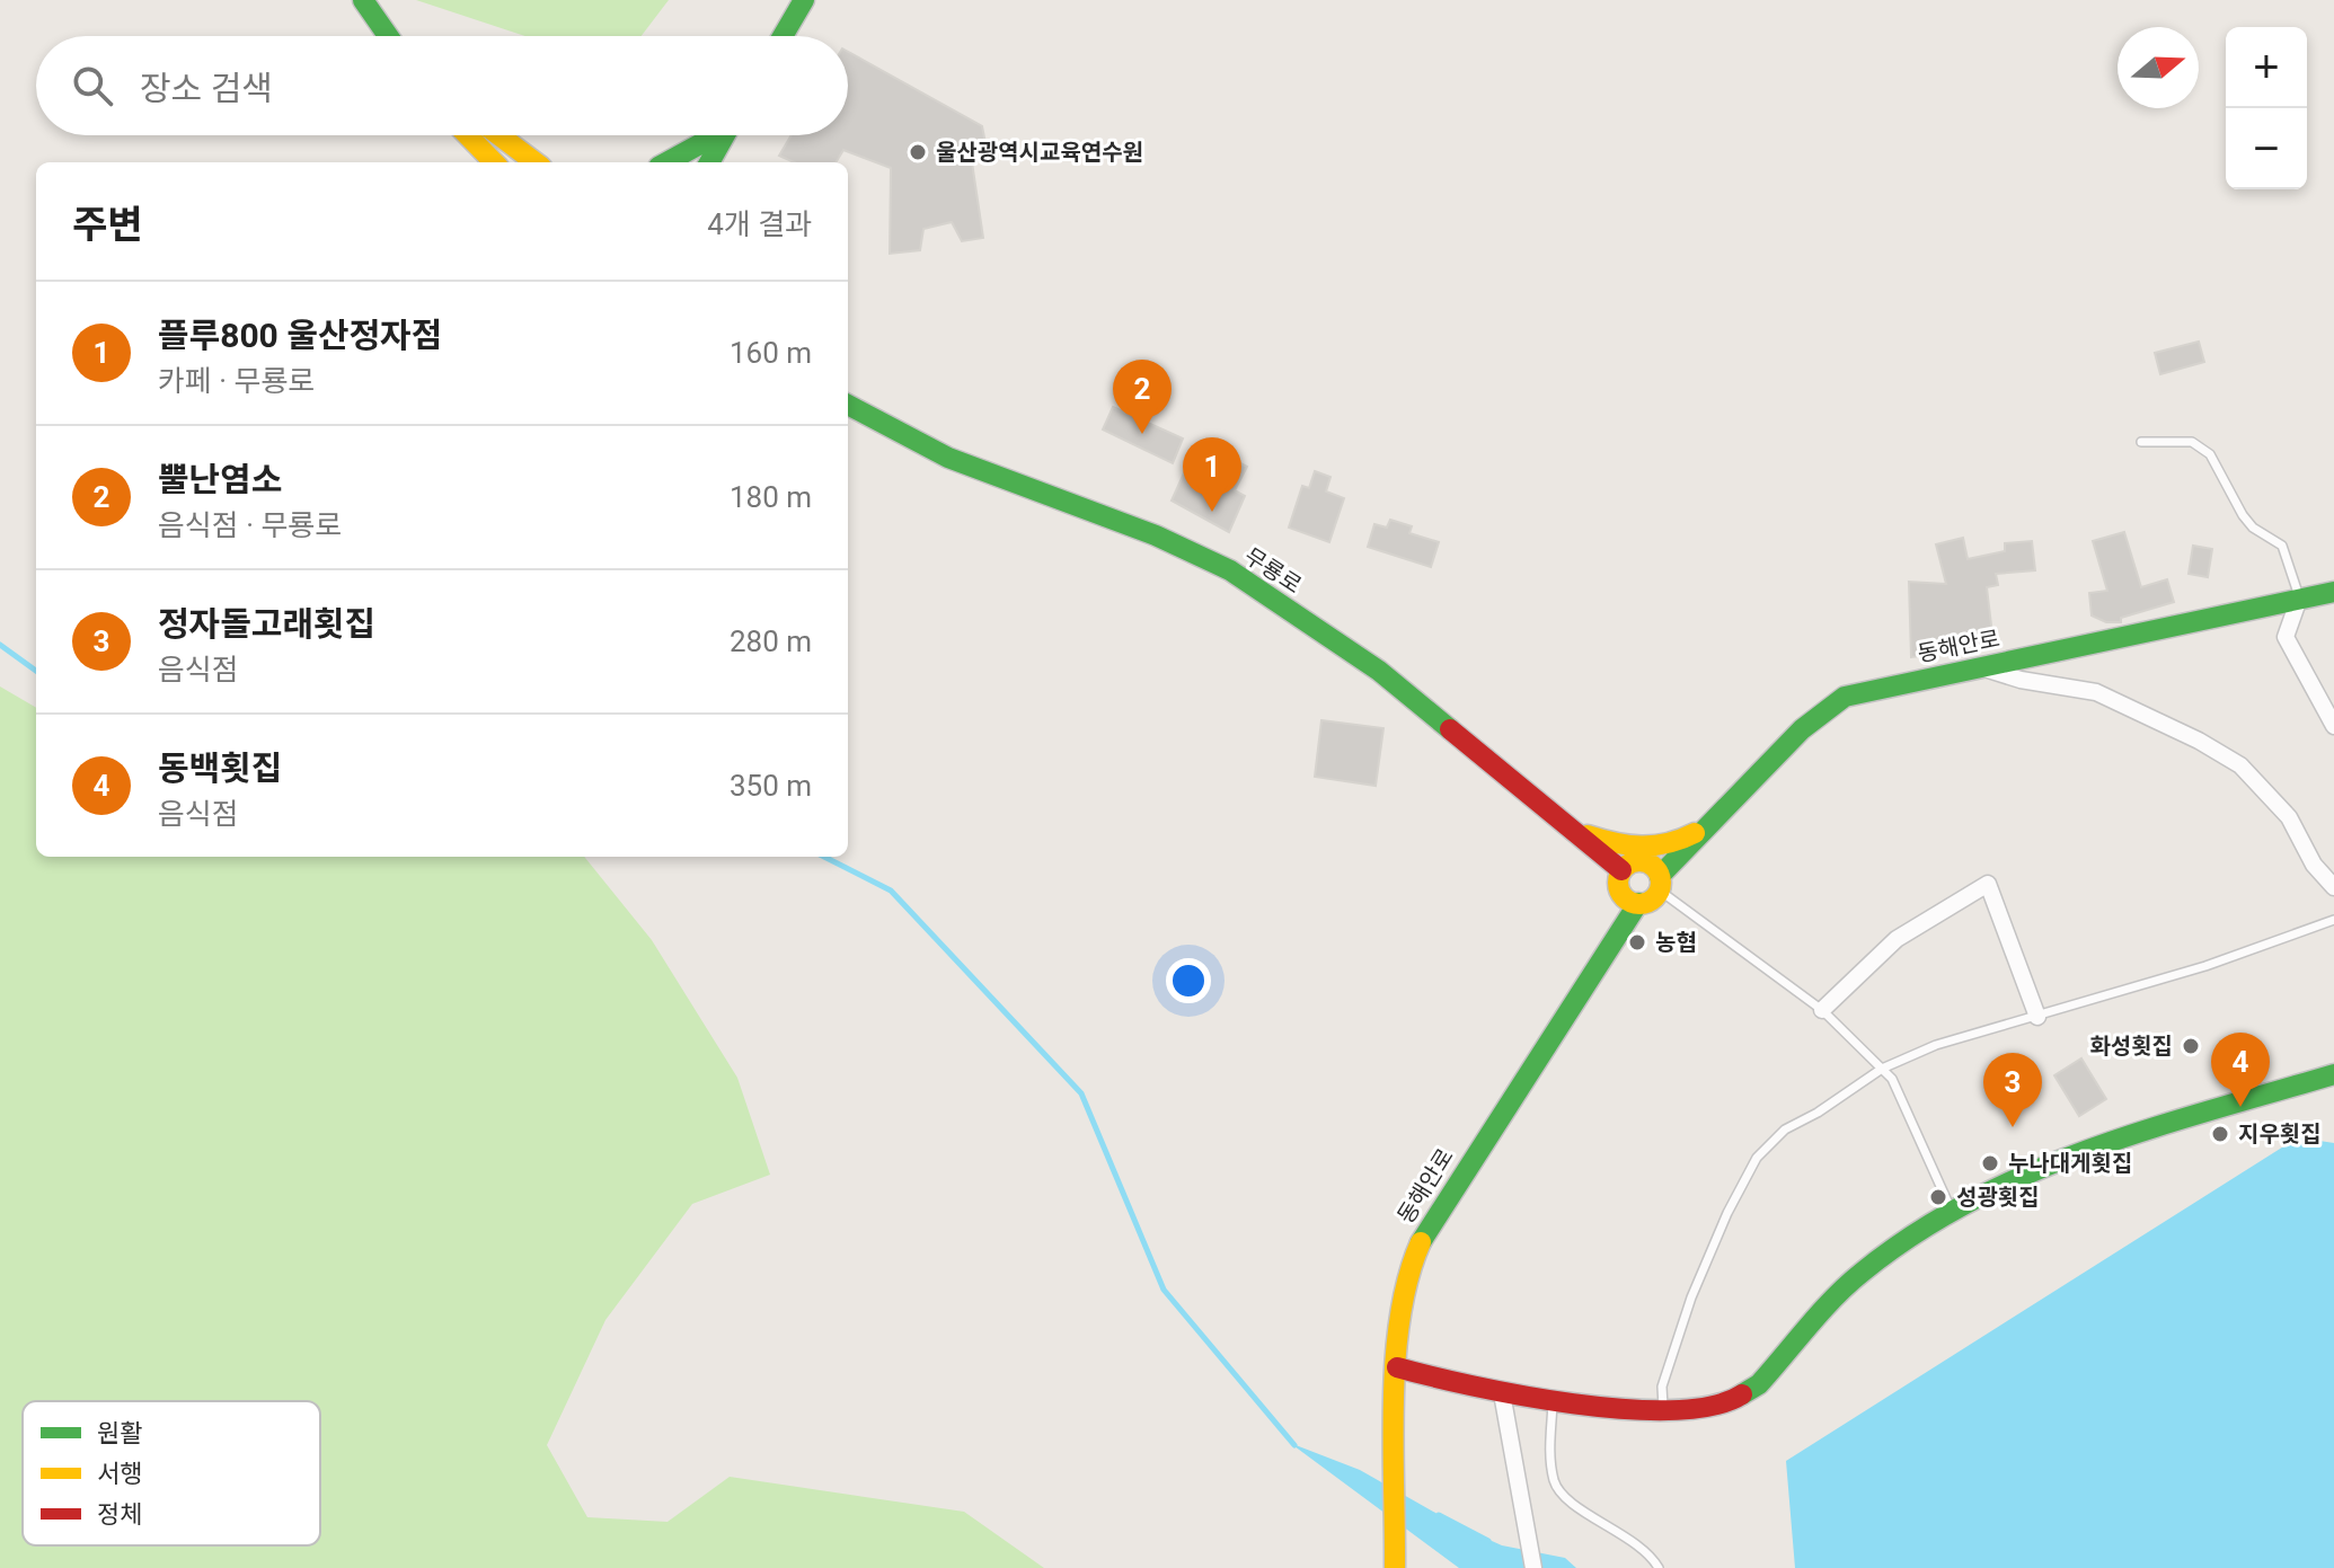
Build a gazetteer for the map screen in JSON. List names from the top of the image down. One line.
{"streets":{"main road":["무룡로","동해안로"]},"crossings":[["무룡로","동해안로"]],"places":["울산광역시교육연수원","농협","화성횟집","지우횟집","누나대게횟집","성광횟집"],"legend":["원활","서행","정체"],"north":"right","page":{"map_buttons":["+","−"],"search":"장소 검색","heading":["주변","4개 결과"],"list":[{"mark":"1","name":"플루800 울산정자점","note":"카페 · 무룡로","value":"160 m"},{"mark":"2","name":"뿔난염소","note":"음식점 · 무룡로","value":"180 m"},{"mark":"3","name":"정자돌고래횟집","note":"음식점","value":"280 m"},{"mark":"4","name":"동백횟집","note":"음식점","value":"350 m"}],"pins":["2","1","4","3"]}}
